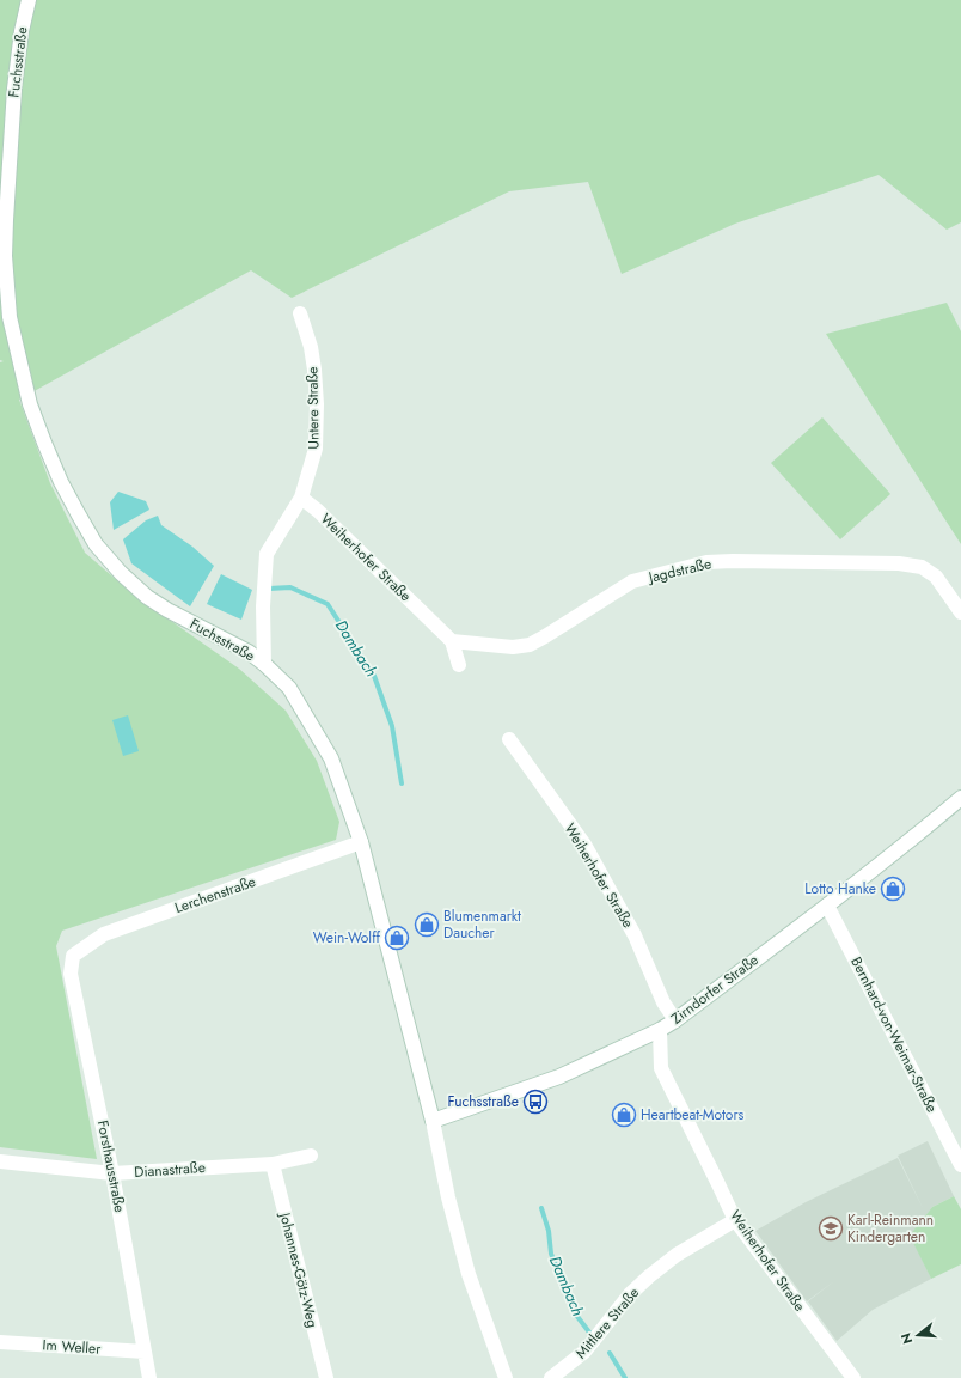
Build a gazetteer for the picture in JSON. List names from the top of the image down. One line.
{"streets":{"street":["Fuchsstraße","Untere Straße","Weiherhofer Straße","Jagdstraße","Lerchenstraße","Zirndorfer Straße","Bernhard-von-Weimar-Straße","Forsthausstraße","Dianastraße","Johannes-Götz-Weg","Mittlere Straße","Im Weller"]},"crossings":[["Fuchsstraße","Untere Straße"],["Fuchsstraße","Lerchenstraße"],["Fuchsstraße","Zirndorfer Straße"],["Untere Straße","Weiherhofer Straße"],["Weiherhofer Straße","Jagdstraße"],["Weiherhofer Straße","Zirndorfer Straße"],["Weiherhofer Straße","Mittlere Straße"],["Lerchenstraße","Forsthausstraße"],["Zirndorfer Straße","Bernhard-von-Weimar-Straße"],["Forsthausstraße","Dianastraße"],["Forsthausstraße","Im Weller"],["Dianastraße","Johannes-Götz-Weg"]],"water":["Dambach"],"places":{"shop":["Lotto Hanke","Blumenmarkt Daucher","Wein-Wolff","Heartbeat-Motors"],"bus stop":["Fuchsstraße"],"school or university":["Karl-Reinmann Kindergarten"]},"north":"left"}
